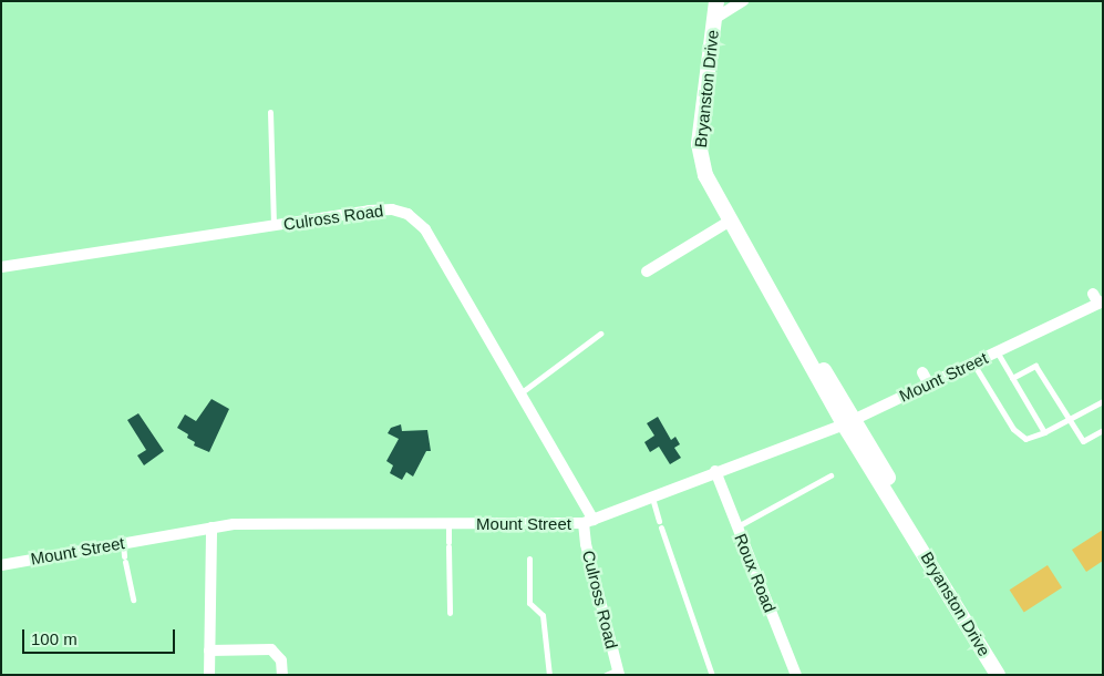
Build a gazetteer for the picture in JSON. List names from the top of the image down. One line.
{"streets":{"main road":["Bryanston Drive"],"street":["Culross Road","Mount Street","Roux Road"]},"crossings":[["Bryanston Drive","Mount Street"],["Culross Road","Mount Street"],["Mount Street","Roux Road"]],"scale_bar":"100 m"}
